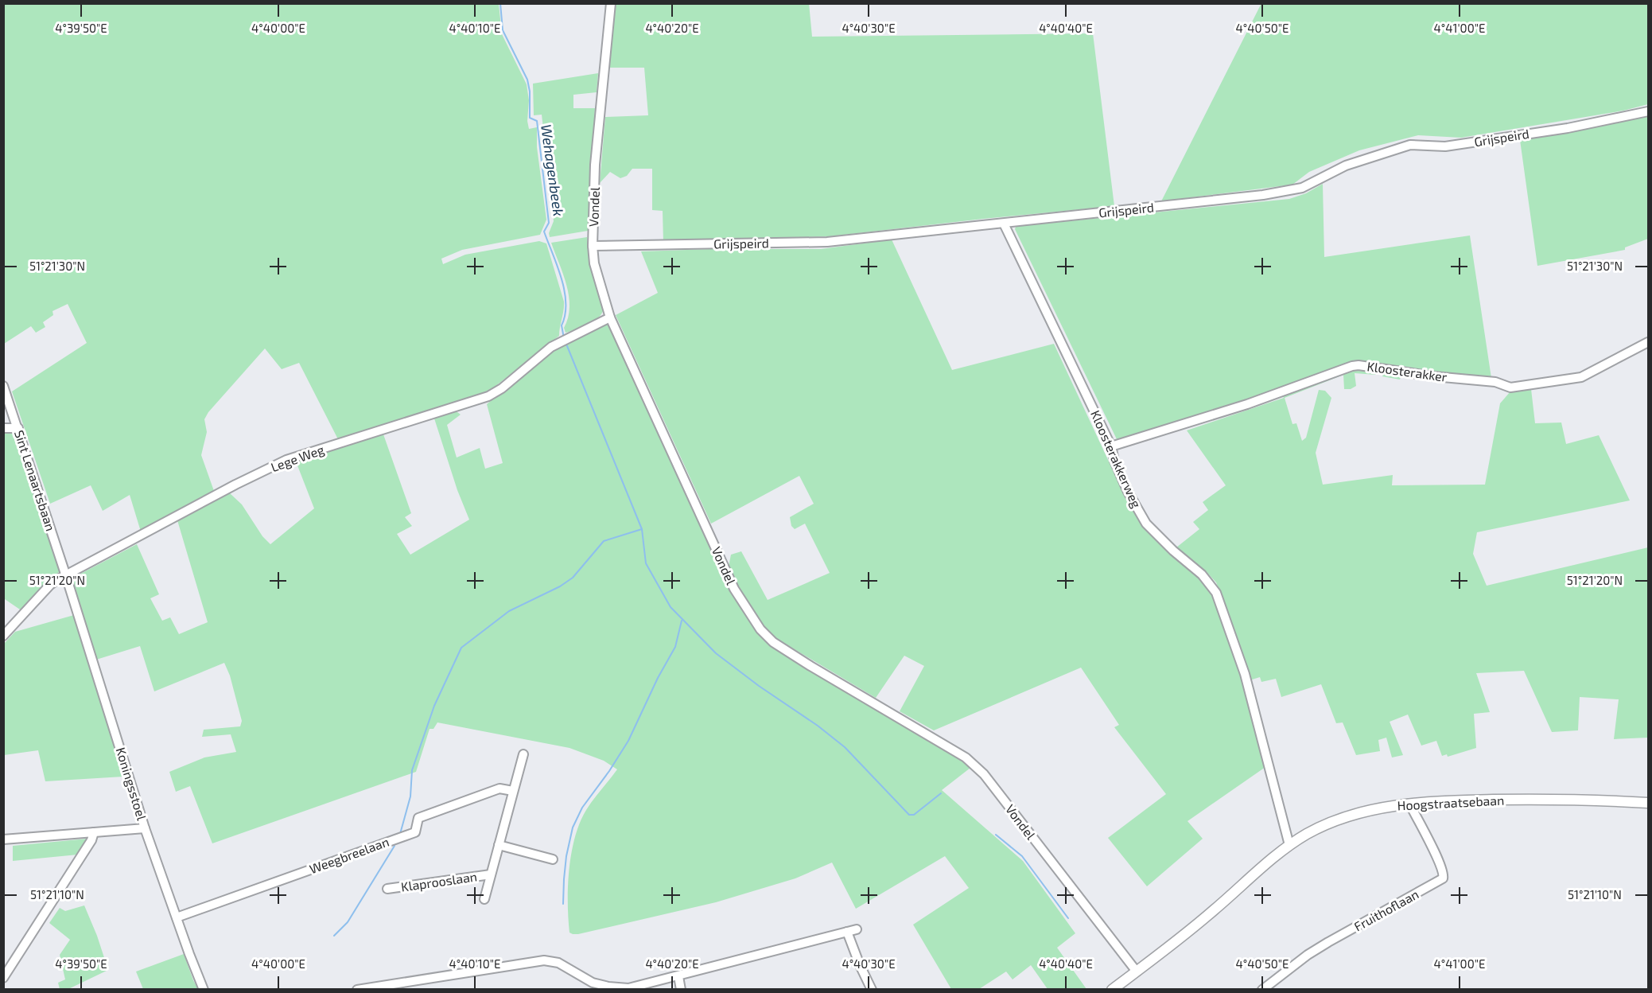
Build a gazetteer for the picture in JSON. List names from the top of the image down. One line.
{"streets":{"main road":["Hoogstraatsebaan"],"street":["Grijspeird","Vondel","Kloosterakker","Lege Weg","Kloosterakkerweg","Sint Lenaartsbaan","Koningsstoel","Weegbreelaan","Klaprooslaan","Fruithoflaan"]},"crossings":[["Grijspeird","Vondel"],["Grijspeird","Kloosterakkerweg"],["Vondel","Lege Weg"],["Vondel","Hoogstraatsebaan"],["Kloosterakker","Kloosterakkerweg"],["Lege Weg","Sint Lenaartsbaan"],["Lege Weg","Koningsstoel"],["Kloosterakkerweg","Hoogstraatsebaan"],["Sint Lenaartsbaan","Koningsstoel"],["Koningsstoel","Weegbreelaan"],["Hoogstraatsebaan","Fruithoflaan"],["Weegbreelaan","Klaprooslaan"]],"water":["Wehagenbeek"],"coordinates":["4°39'50\"E","4°40'00\"E","4°40'10\"E","4°40'20\"E","4°40'30\"E","4°40'40\"E","4°40'50\"E","4°41'00\"E","51°21'30\"N","51°21'20\"N","51°21'10\"N"]}
